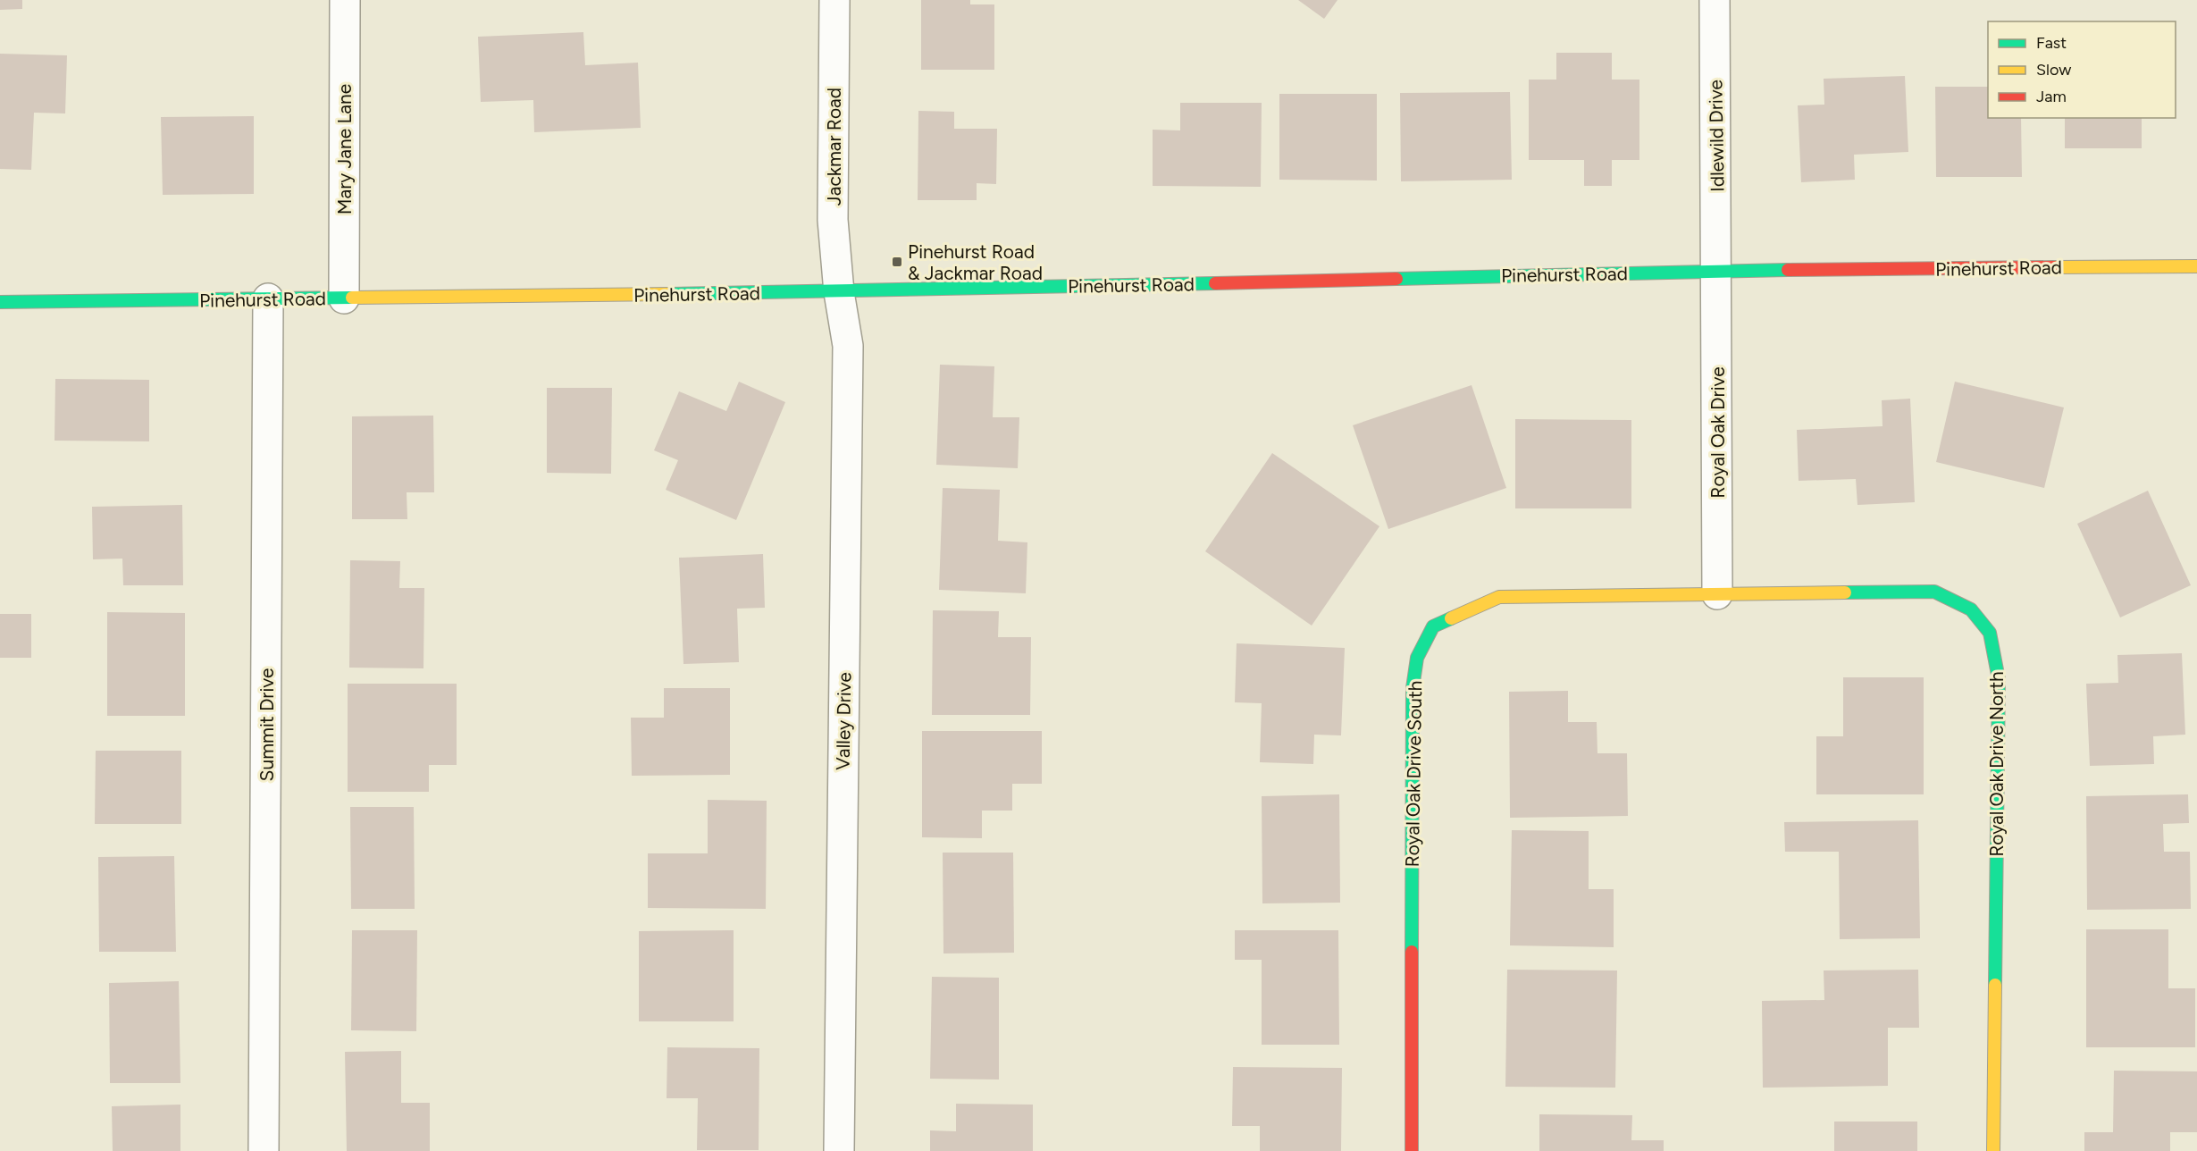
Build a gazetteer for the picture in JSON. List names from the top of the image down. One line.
{"streets":{"street":["Idlewild Drive","Jackmar Road","Mary Jane Lane","Pinehurst Road","Royal Oak Drive","Valley Drive","Summit Drive","Royal Oak Drive North","Royal Oak Drive South"]},"crossings":[["Idlewild Drive","Pinehurst Road"],["Idlewild Drive","Royal Oak Drive"],["Jackmar Road","Pinehurst Road"],["Jackmar Road","Valley Drive"],["Mary Jane Lane","Pinehurst Road"],["Pinehurst Road","Royal Oak Drive"],["Pinehurst Road","Valley Drive"],["Pinehurst Road","Summit Drive"],["Royal Oak Drive","Royal Oak Drive North"],["Royal Oak Drive","Royal Oak Drive South"],["Royal Oak Drive North","Royal Oak Drive South"]],"places":{"transit":["Pinehurst Road & Jackmar Road"]},"legend":["Fast","Slow","Jam"]}
